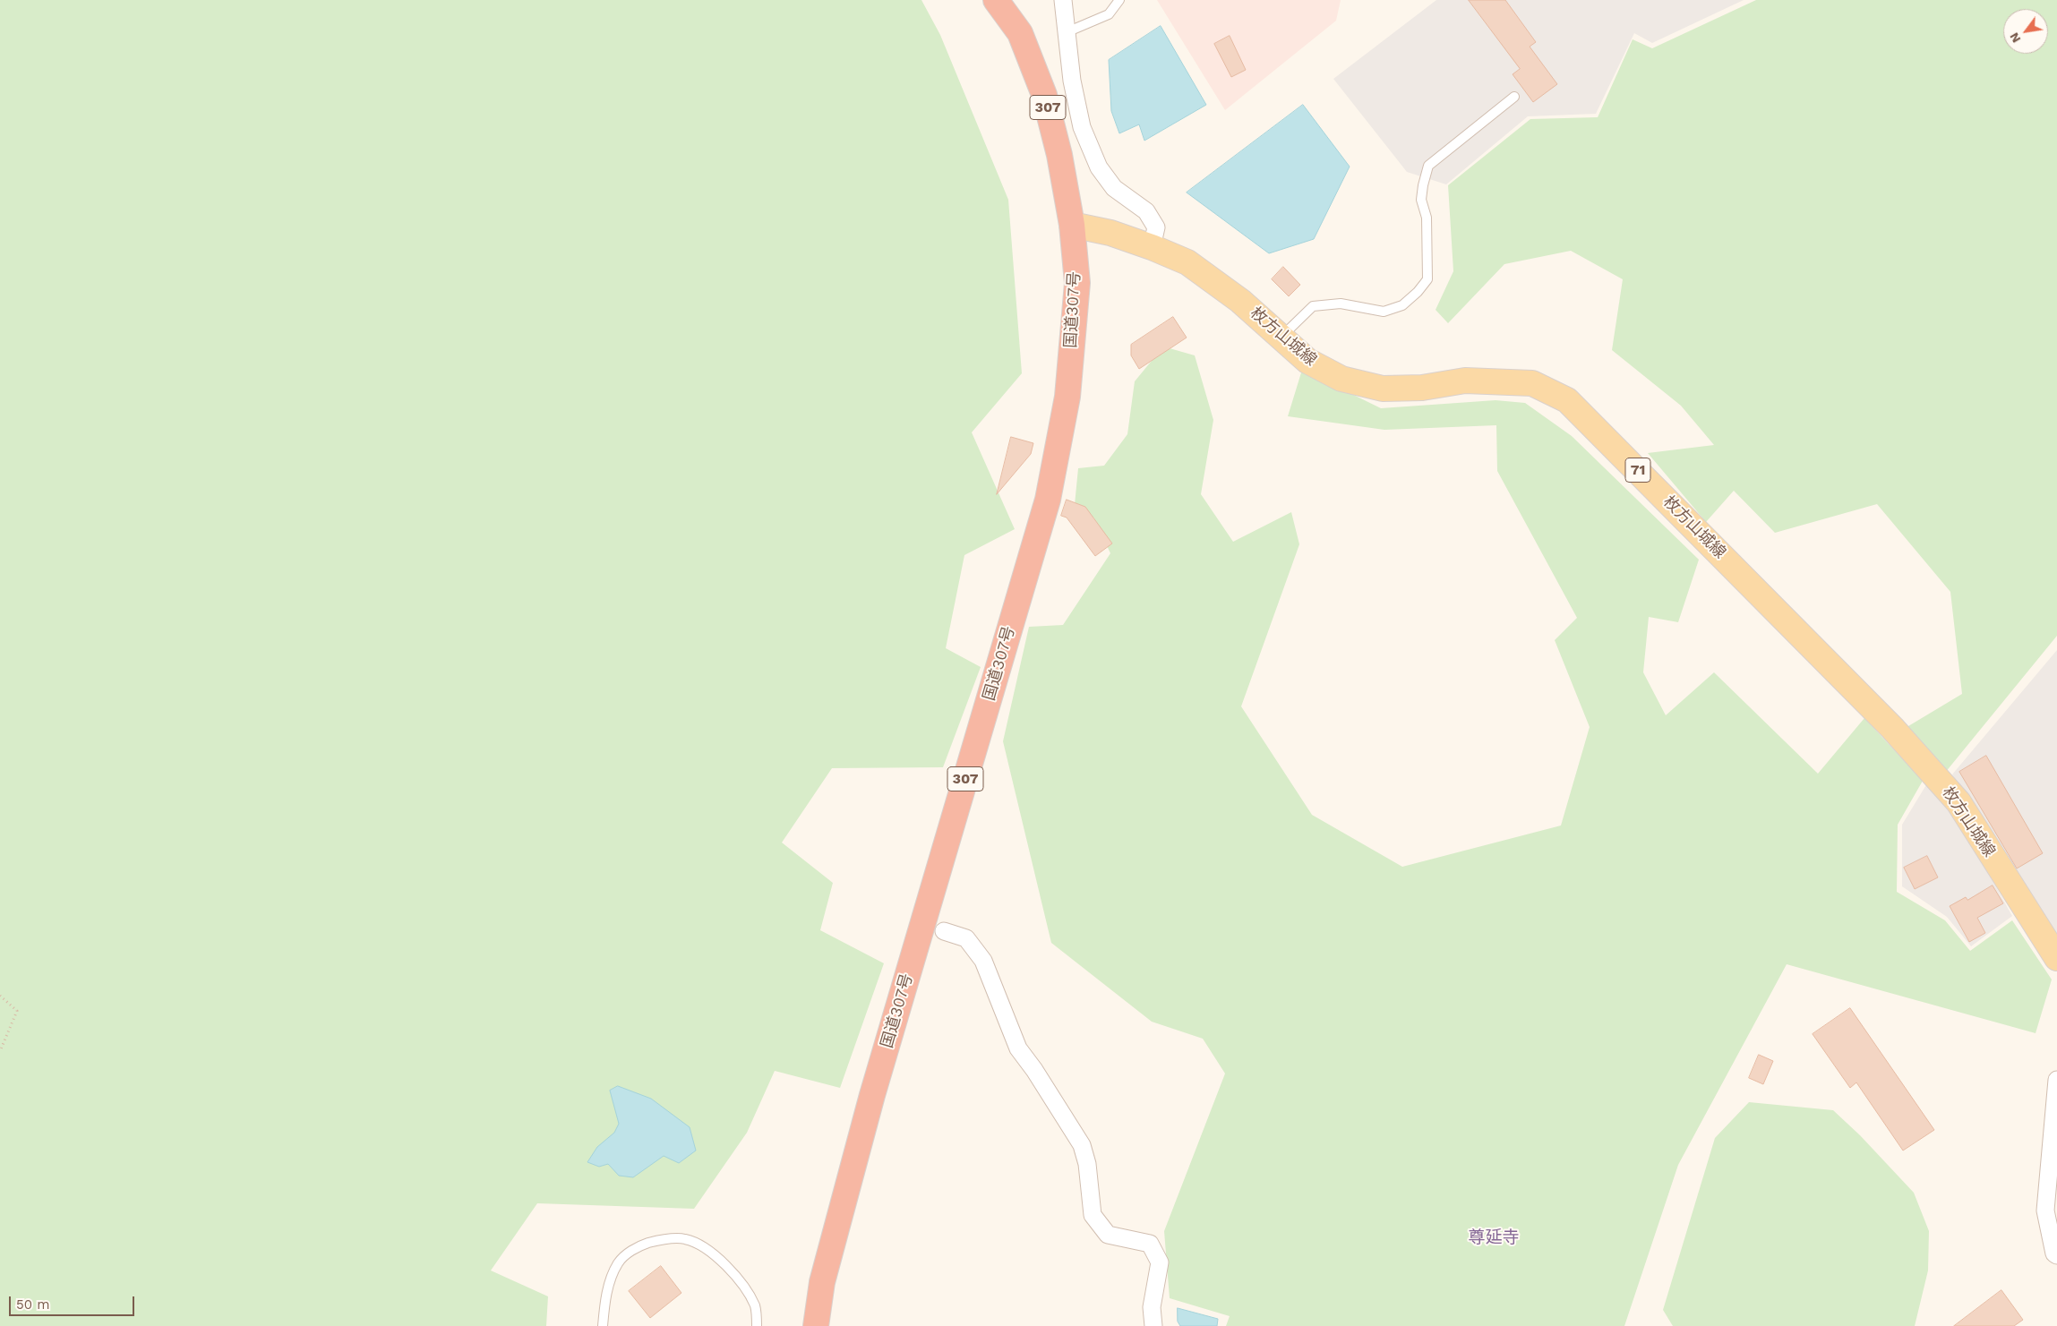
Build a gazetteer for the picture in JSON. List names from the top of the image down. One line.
{"streets":{"highway":["307","国道307号"],"main road":["枚方山城線","71"]},"crossings":[["国道307号","枚方山城線"]],"districts":["尊延寺"],"scale_bar":"50 m","north":"bottom left"}
